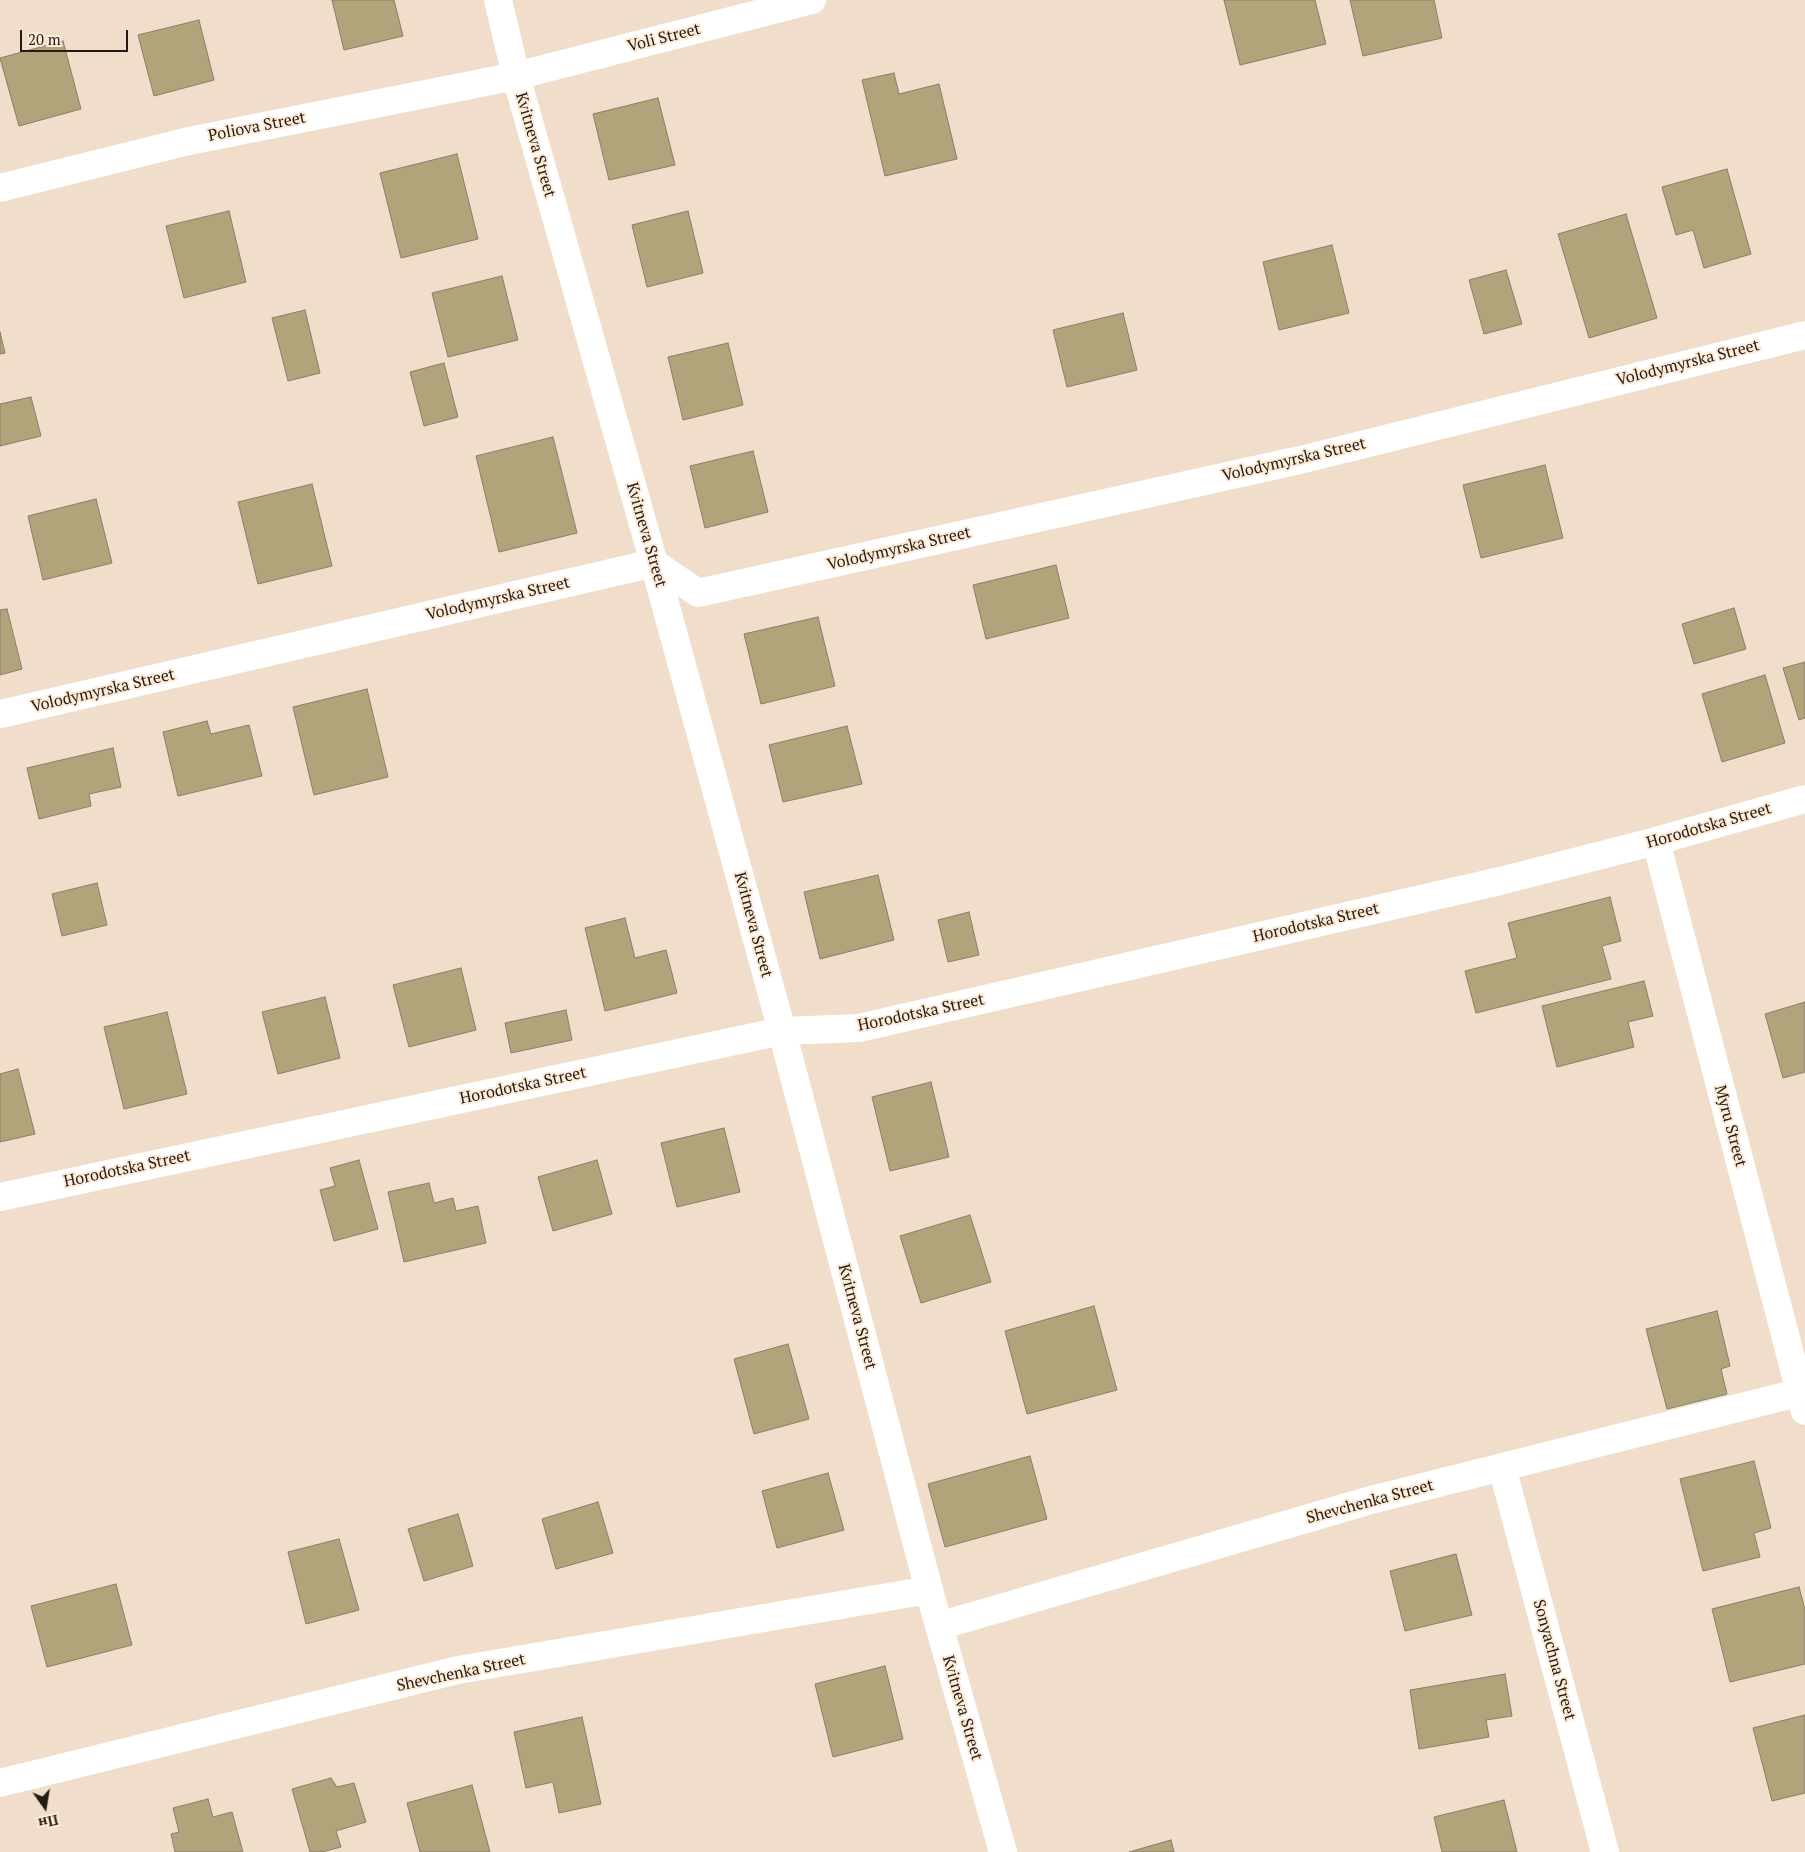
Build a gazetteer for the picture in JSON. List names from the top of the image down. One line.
{"streets":{"street":["Voli Street","Poliova Street","Kvitneva Street","Volodymyrska Street","Horodotska Street","Myru Street","Shevchenka Street","Sonyachna Street"]},"crossings":[["Voli Street","Poliova Street"],["Voli Street","Kvitneva Street"],["Poliova Street","Kvitneva Street"],["Kvitneva Street","Volodymyrska Street"],["Kvitneva Street","Horodotska Street"],["Kvitneva Street","Shevchenka Street"],["Horodotska Street","Myru Street"],["Myru Street","Shevchenka Street"],["Shevchenka Street","Sonyachna Street"]],"scale_bar":"20 m","north":"bottom"}
